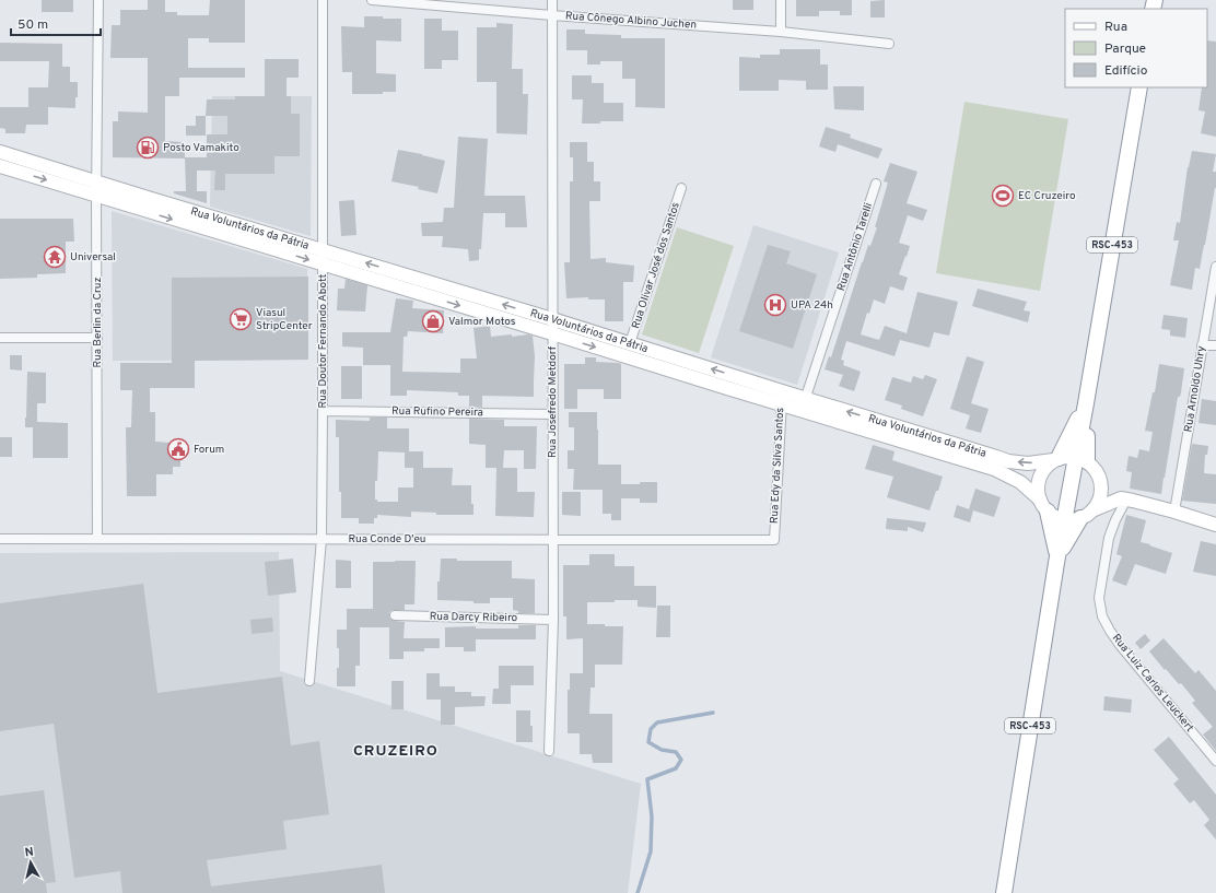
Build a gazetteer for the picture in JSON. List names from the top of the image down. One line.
{"streets":{"highway":["RSC-453"],"main road":["Rua Voluntários da Pátria"],"street":["Rua Cônego Albino Juchen","Rua Antônio Tarelli","Rua Olivar José dos Santos","Rua Berlin da Cruz","Rua Doutor Fernando Abott","Rua Arnoldo Uhry","Rua Josefredo Metdorf","Rua Rufino Pereira","Rua Edy da Silva Santos","Rua Conde D'eu","Rua Darcy Ribeiro","Rua Luiz Carlos Leuckert"]},"crossings":[["Rua Cônego Albino Juchen","Rua Josefredo Metdorf"],["Rua Voluntários da Pátria","RSC-453"],["Rua Voluntários da Pátria","Rua Antônio Tarelli"],["Rua Voluntários da Pátria","Rua Olivar José dos Santos"],["Rua Voluntários da Pátria","Rua Berlin da Cruz"],["Rua Voluntários da Pátria","Rua Doutor Fernando Abott"],["Rua Voluntários da Pátria","Rua Josefredo Metdorf"],["Rua Voluntários da Pátria","Rua Edy da Silva Santos"],["Rua Berlin da Cruz","Rua Conde D'eu"],["Rua Doutor Fernando Abott","Rua Rufino Pereira"],["Rua Doutor Fernando Abott","Rua Conde D'eu"],["Rua Josefredo Metdorf","Rua Rufino Pereira"],["Rua Josefredo Metdorf","Rua Conde D'eu"],["Rua Josefredo Metdorf","Rua Darcy Ribeiro"],["Rua Edy da Silva Santos","Rua Conde D'eu"]],"districts":["CRUZEIRO"],"places":{"fuel station":["Posto Vamakito"],"sports":["EC Cruzeiro"],"temple":["Universal"],"hospital":["UPA 24h"],"supermarket":["Viasul StripCenter"],"shop":["Valmor Motos"],"public building":["Forum"]},"legend":["Rua","Parque","Edifício"],"scale_bar":"50 m","north":"top"}
